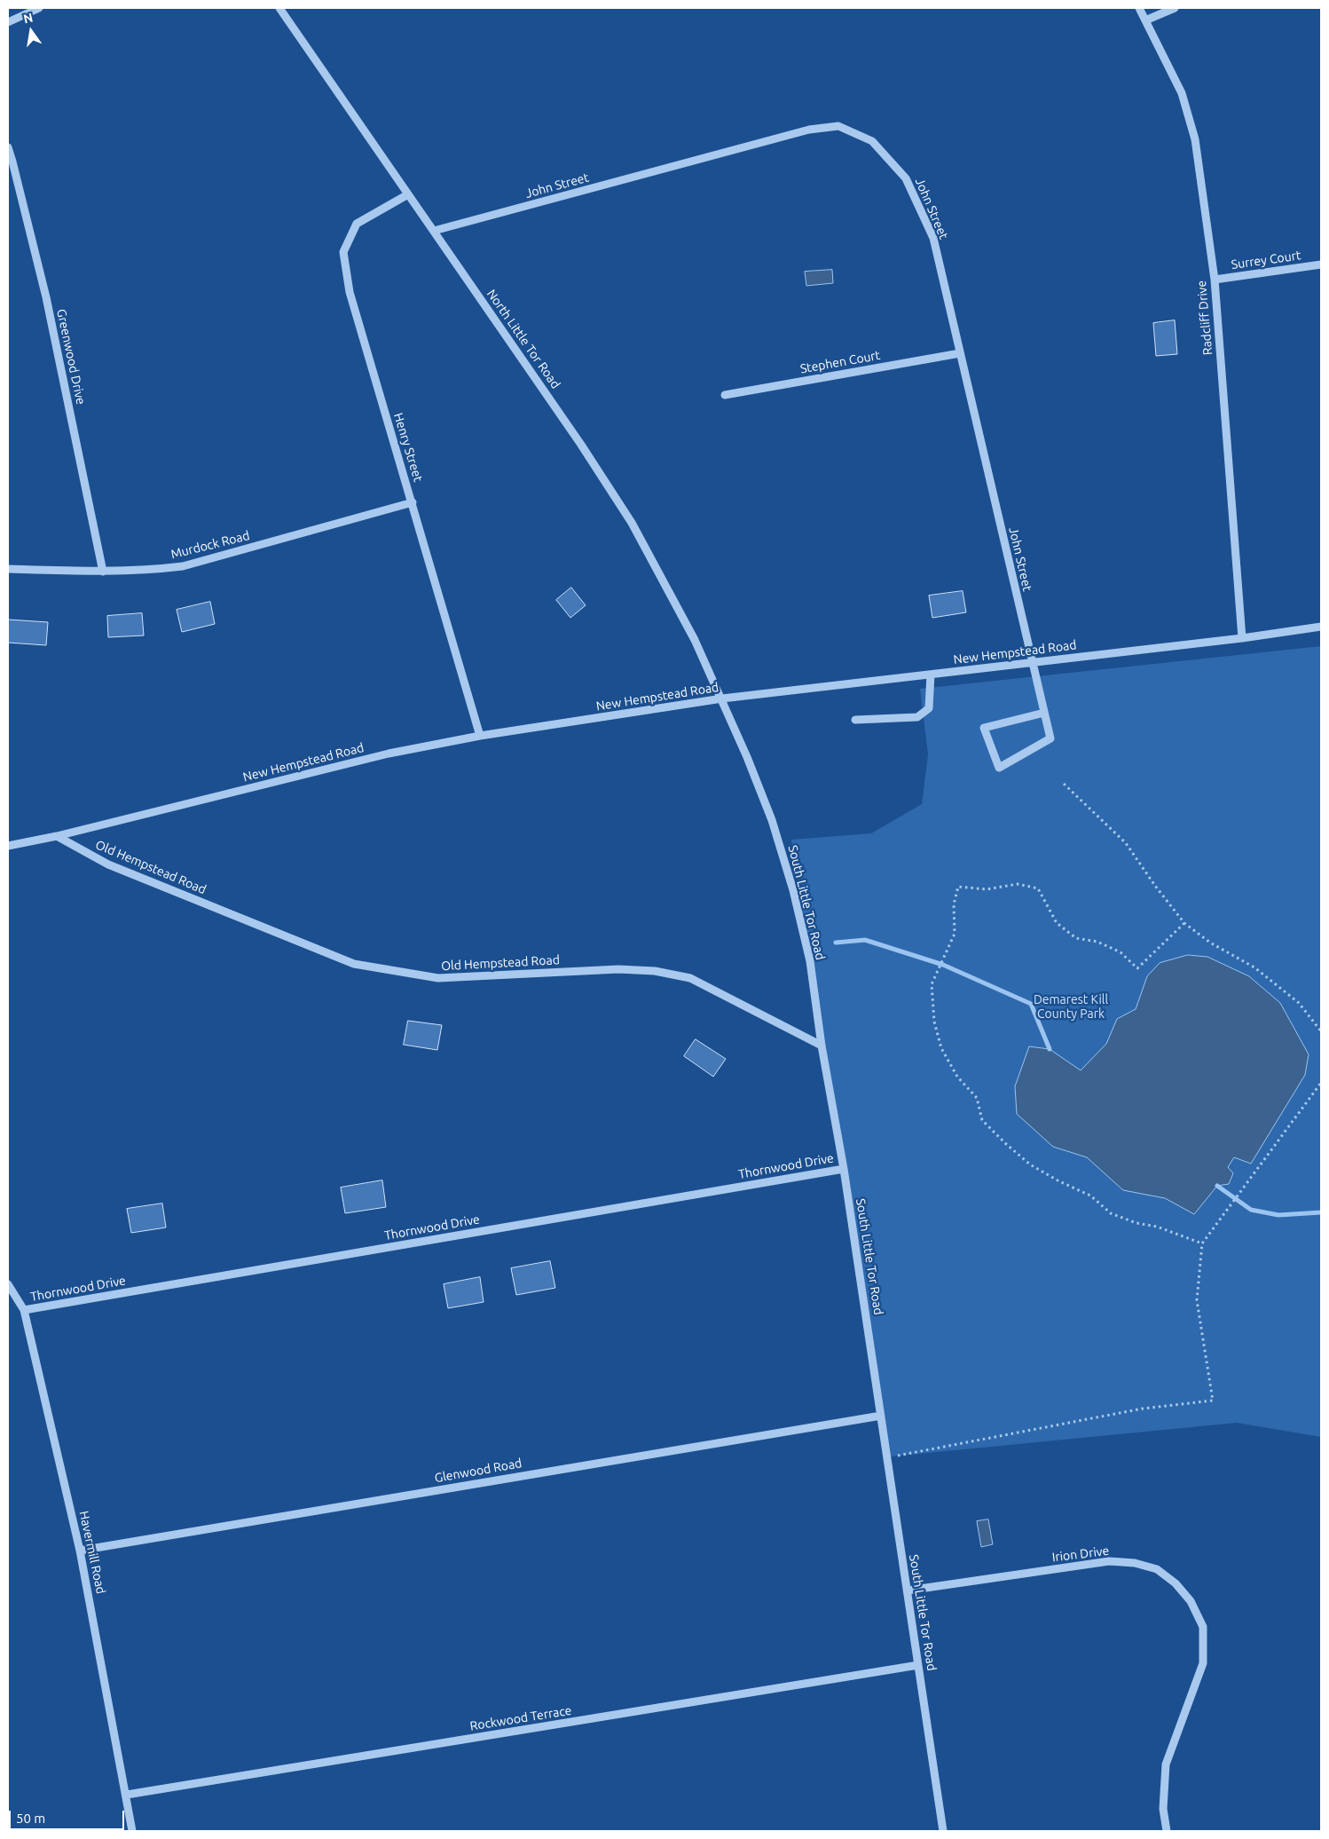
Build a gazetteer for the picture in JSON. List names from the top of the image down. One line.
{"streets":{"street":["John Street","Surrey Court","Radcliff Drive","North Little Tor Road","Greenwood Drive","Stephen Court","Henry Street","Murdock Road","New Hempstead Road","Old Hempstead Road","South Little Tor Road","Thornwood Drive","Glenwood Road","Havermill Road","Irion Drive","Rockwood Terrace"]},"crossings":[["John Street","North Little Tor Road"],["John Street","Stephen Court"],["John Street","New Hempstead Road"],["Surrey Court","Radcliff Drive"],["Radcliff Drive","New Hempstead Road"],["North Little Tor Road","Henry Street"],["North Little Tor Road","New Hempstead Road"],["North Little Tor Road","South Little Tor Road"],["Greenwood Drive","Murdock Road"],["Henry Street","Murdock Road"],["Henry Street","New Hempstead Road"],["New Hempstead Road","Old Hempstead Road"],["New Hempstead Road","South Little Tor Road"],["Old Hempstead Road","South Little Tor Road"],["South Little Tor Road","Thornwood Drive"],["South Little Tor Road","Glenwood Road"],["South Little Tor Road","Irion Drive"],["South Little Tor Road","Rockwood Terrace"],["Thornwood Drive","Havermill Road"],["Glenwood Road","Havermill Road"],["Havermill Road","Rockwood Terrace"]],"parks":["Demarest Kill County Park"],"scale_bar":"50 m","north":"top"}
